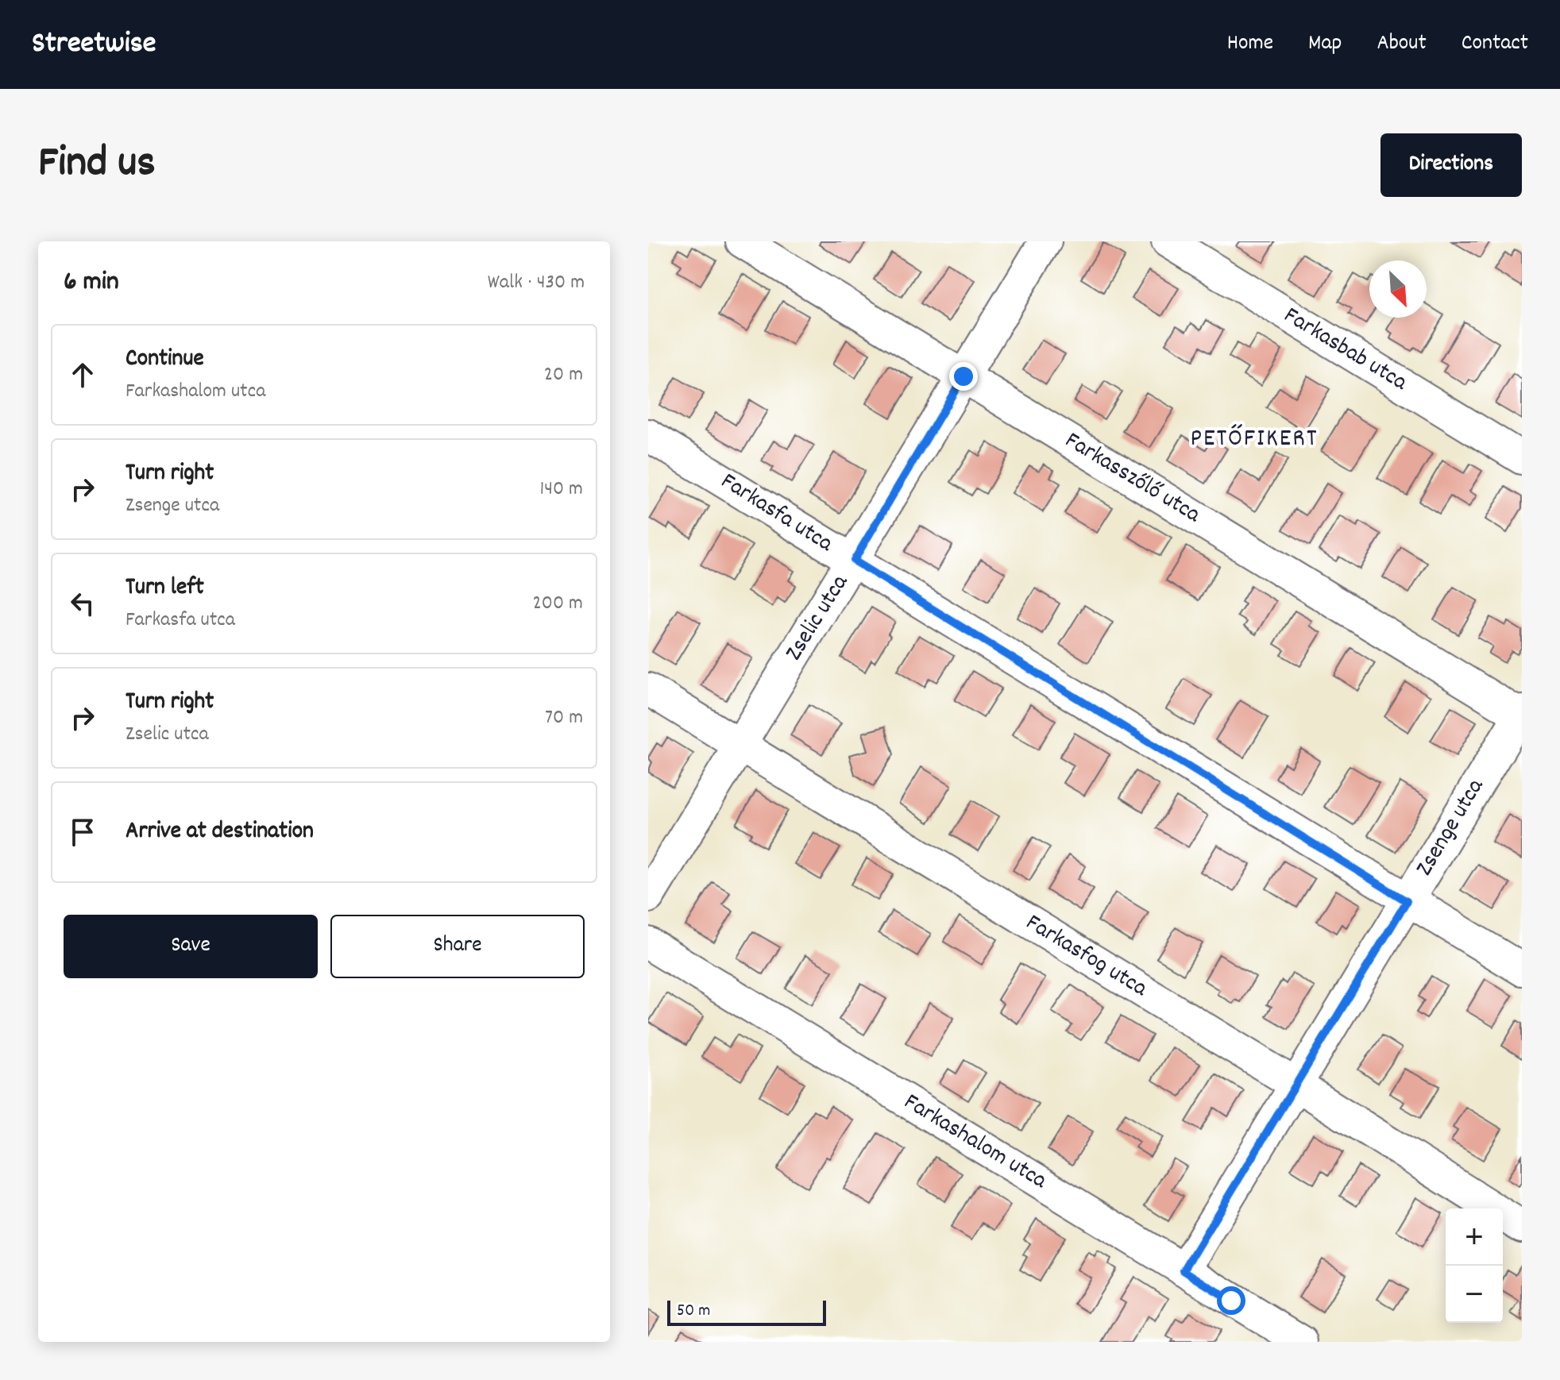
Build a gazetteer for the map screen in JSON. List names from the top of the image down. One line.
{"streets":{"street":["Farkasbab utca","Farkasszőlő utca","Farkasfa utca","Zselic utca","Zsenge utca","Farkasfog utca","Farkashalom utca"]},"crossings":[["Farkasszőlő utca","Zselic utca"],["Farkasszőlő utca","Zsenge utca"],["Farkasfa utca","Zselic utca"],["Farkasfa utca","Zsenge utca"],["Zselic utca","Farkasfog utca"],["Zsenge utca","Farkasfog utca"],["Zsenge utca","Farkashalom utca"]],"districts":["PETŐFIKERT"],"scale_bar":"50 m","north":"bottom right","page":{"header":"Streetwise","nav":["Home","Map","About","Contact"],"title":"Find us","buttons":["Directions",["Save","Share"]],"heading":["6 min","Walk · 430 m"],"list":[["Continue","Farkashalom utca","20 m"],["Turn right","Zsenge utca","140 m"],["Turn left","Farkasfa utca","200 m"],["Turn right","Zselic utca","70 m"],"Arrive at destination"],"map_buttons":["+","−"],"scale":"50 m"}}
